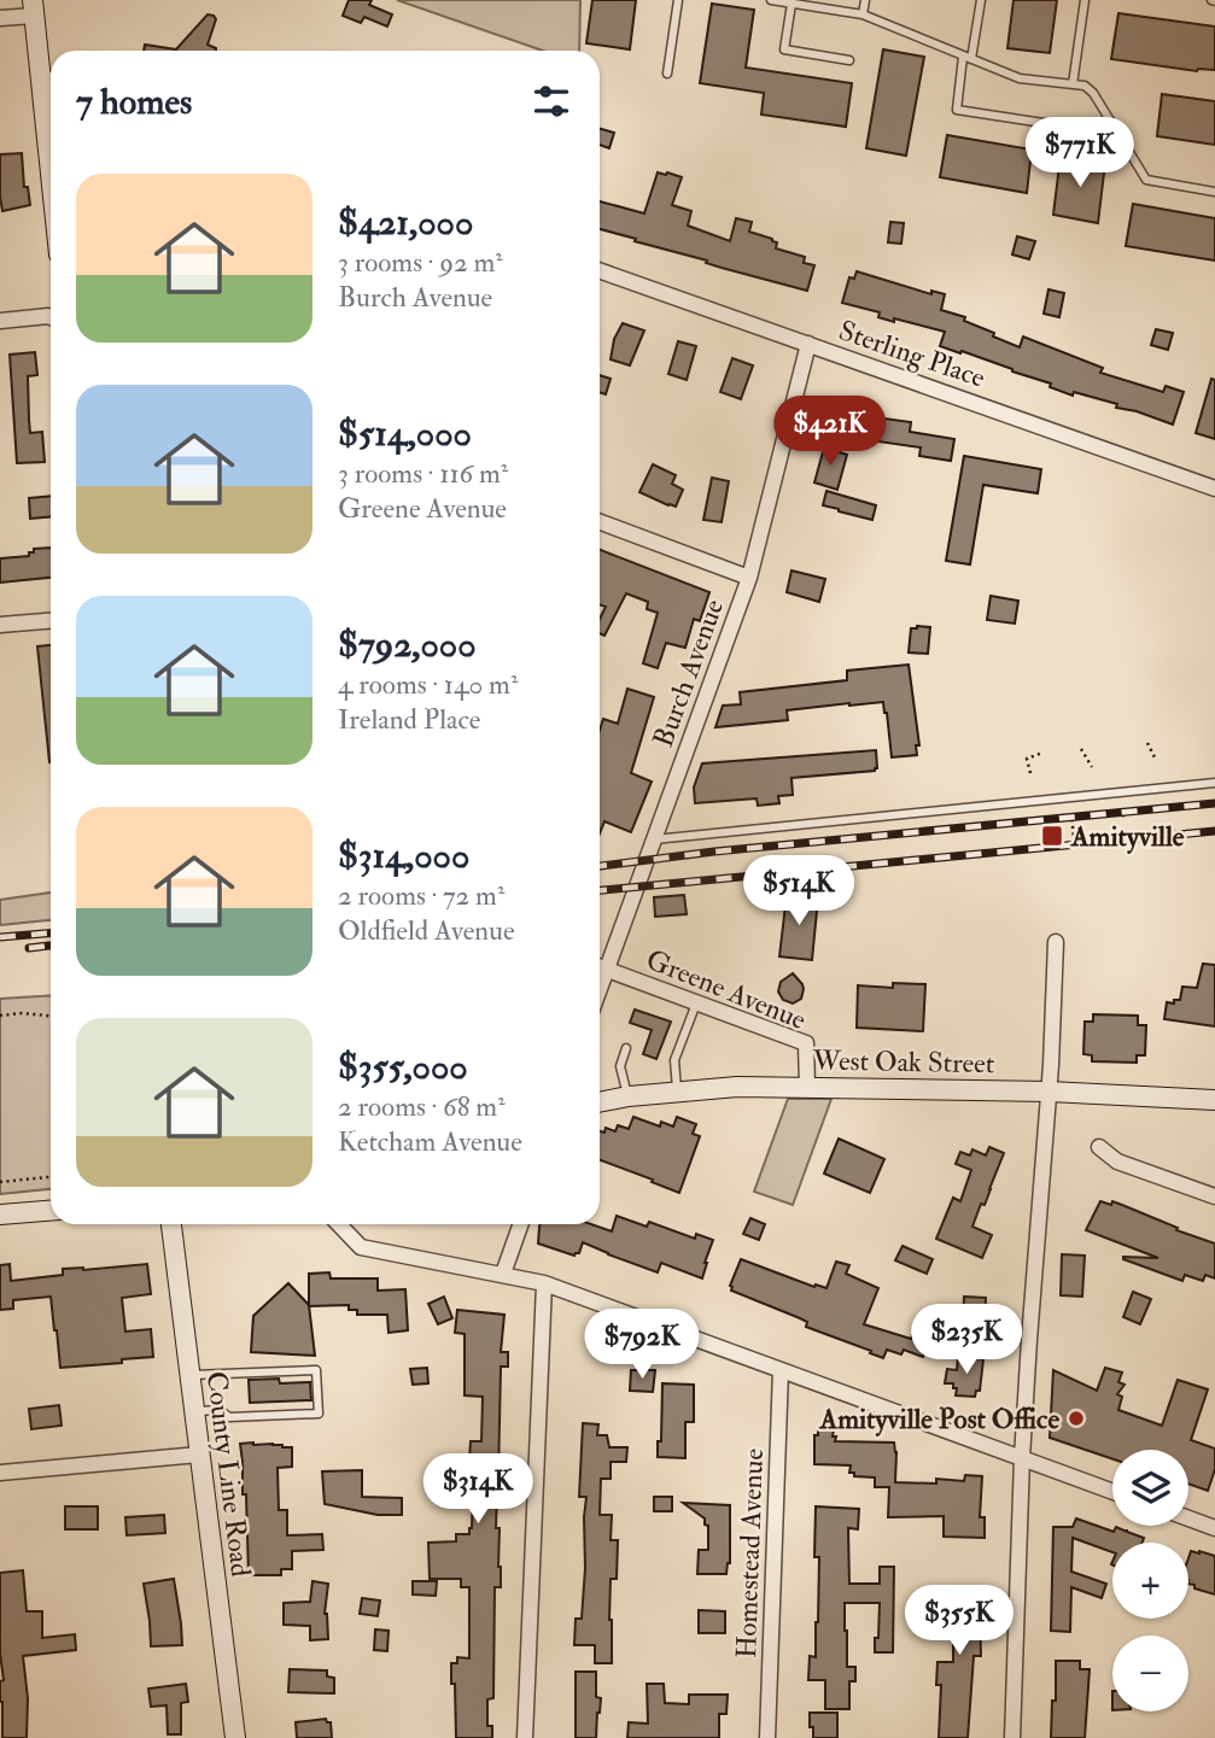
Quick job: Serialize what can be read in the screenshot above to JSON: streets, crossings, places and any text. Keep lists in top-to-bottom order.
{
  "streets": {
    "main road": ["West Oak Street", "County Line Road"],
    "street": [
      "Sterling Place",
      "Burch Avenue",
      "Greene Avenue",
      "Homestead Avenue"
    ]
  },
  "crossings": [
    ["Sterling Place", "Burch Avenue"],
    ["Greene Avenue", "West Oak Street"]
  ],
  "places": {
    "transit": ["Amityville"],
    "other": ["Amityville Post Office"]
  },
  "page": {
    "heading": "7 homes",
    "price": [
      "$771K",
      "$421K",
      "$514K",
      "$235K",
      "$792K",
      "$314K",
      "$355K"
    ],
    "list": [
      {
        "name": "$421,000",
        "note": "3 rooms · 92 m² · Burch Avenue"
      },
      {
        "name": "$514,000",
        "note": "3 rooms · 116 m² · Greene Avenue"
      },
      {
        "name": "$792,000",
        "note": "4 rooms · 140 m² · Ireland Place"
      },
      {
        "name": "$314,000",
        "note": "2 rooms · 72 m² · Oldfield Avenue"
      },
      {
        "name": "$355,000",
        "note": "2 rooms · 68 m² · Ketcham Avenue"
      }
    ],
    "map_buttons": ["+", "−"]
  }
}
